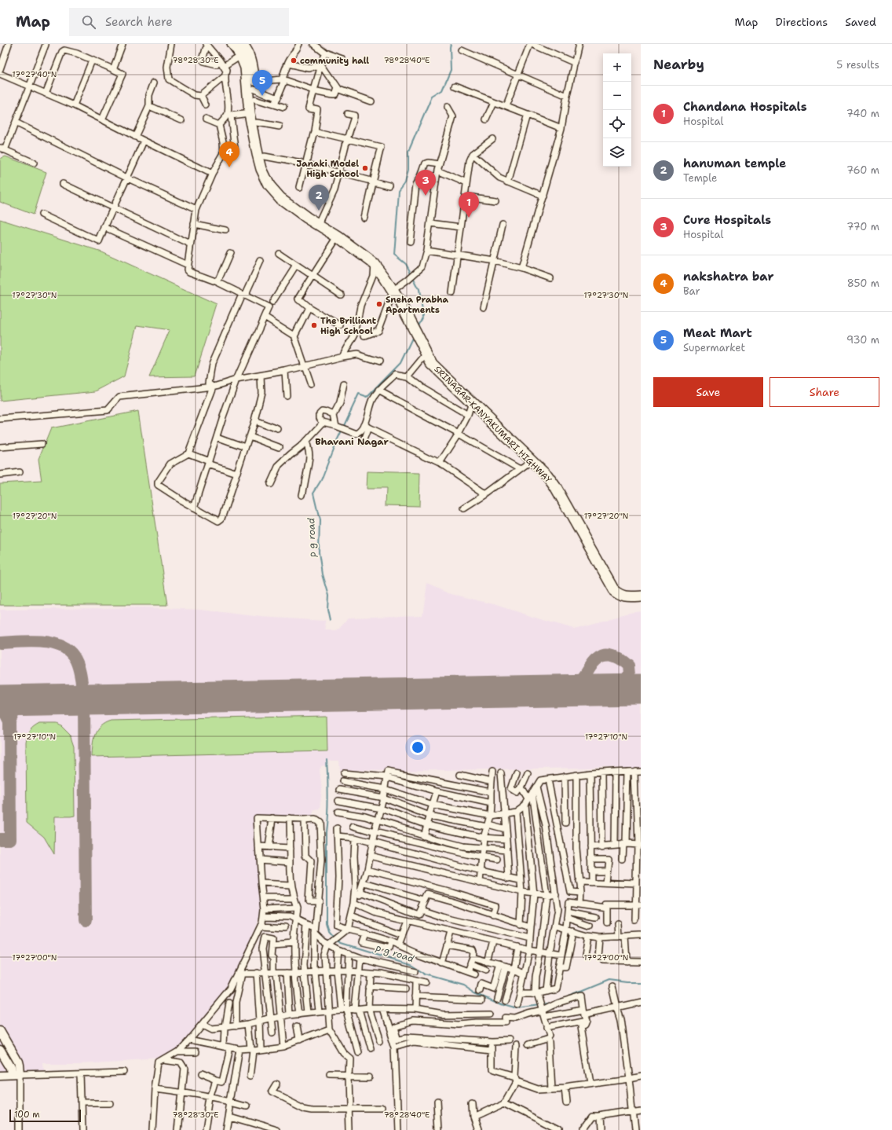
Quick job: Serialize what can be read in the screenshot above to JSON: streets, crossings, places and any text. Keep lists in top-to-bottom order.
{
  "streets": {
    "highway": ["SRINAGAR-KANYAKUMARI HIGHWAY"]
  },
  "districts": ["Bhavani Nagar"],
  "water": ["p g road"],
  "places": [
    "community hall",
    "Janaki Model High School",
    "Sneha Prabha Apartments",
    "The Brilliant High School"
  ],
  "scale_bar": "100 m",
  "page": {
    "header": "Map",
    "search": "Search here",
    "nav": ["Map", "Directions", "Saved"],
    "heading": ["Nearby", "5 results"],
    "map_buttons": ["+", "−"],
    "pins": [
      "5",
      "4",
      "3",
      "2",
      "1"
    ],
    "list": [
      {
        "mark": "1",
        "name": "Chandana Hospitals",
        "note": "Hospital",
        "value": "740 m"
      },
      {
        "mark": "2",
        "name": "hanuman temple",
        "note": "Temple",
        "value": "760 m"
      },
      {
        "mark": "3",
        "name": "Cure Hospitals",
        "note": "Hospital",
        "value": "770 m"
      },
      {
        "mark": "4",
        "name": "nakshatra bar",
        "note": "Bar",
        "value": "850 m"
      },
      {
        "mark": "5",
        "name": "Meat Mart",
        "note": "Supermarket",
        "value": "930 m"
      }
    ],
    "buttons": ["Save", "Share"],
    "scale": "100 m"
  },
  "coordinates": [
    "78°28'30\"E",
    "78°28'40\"E",
    "17°27'40\"N",
    "17°27'30\"N",
    "17°27'20\"N",
    "17°27'10\"N",
    "17°27'00\"N"
  ]
}
